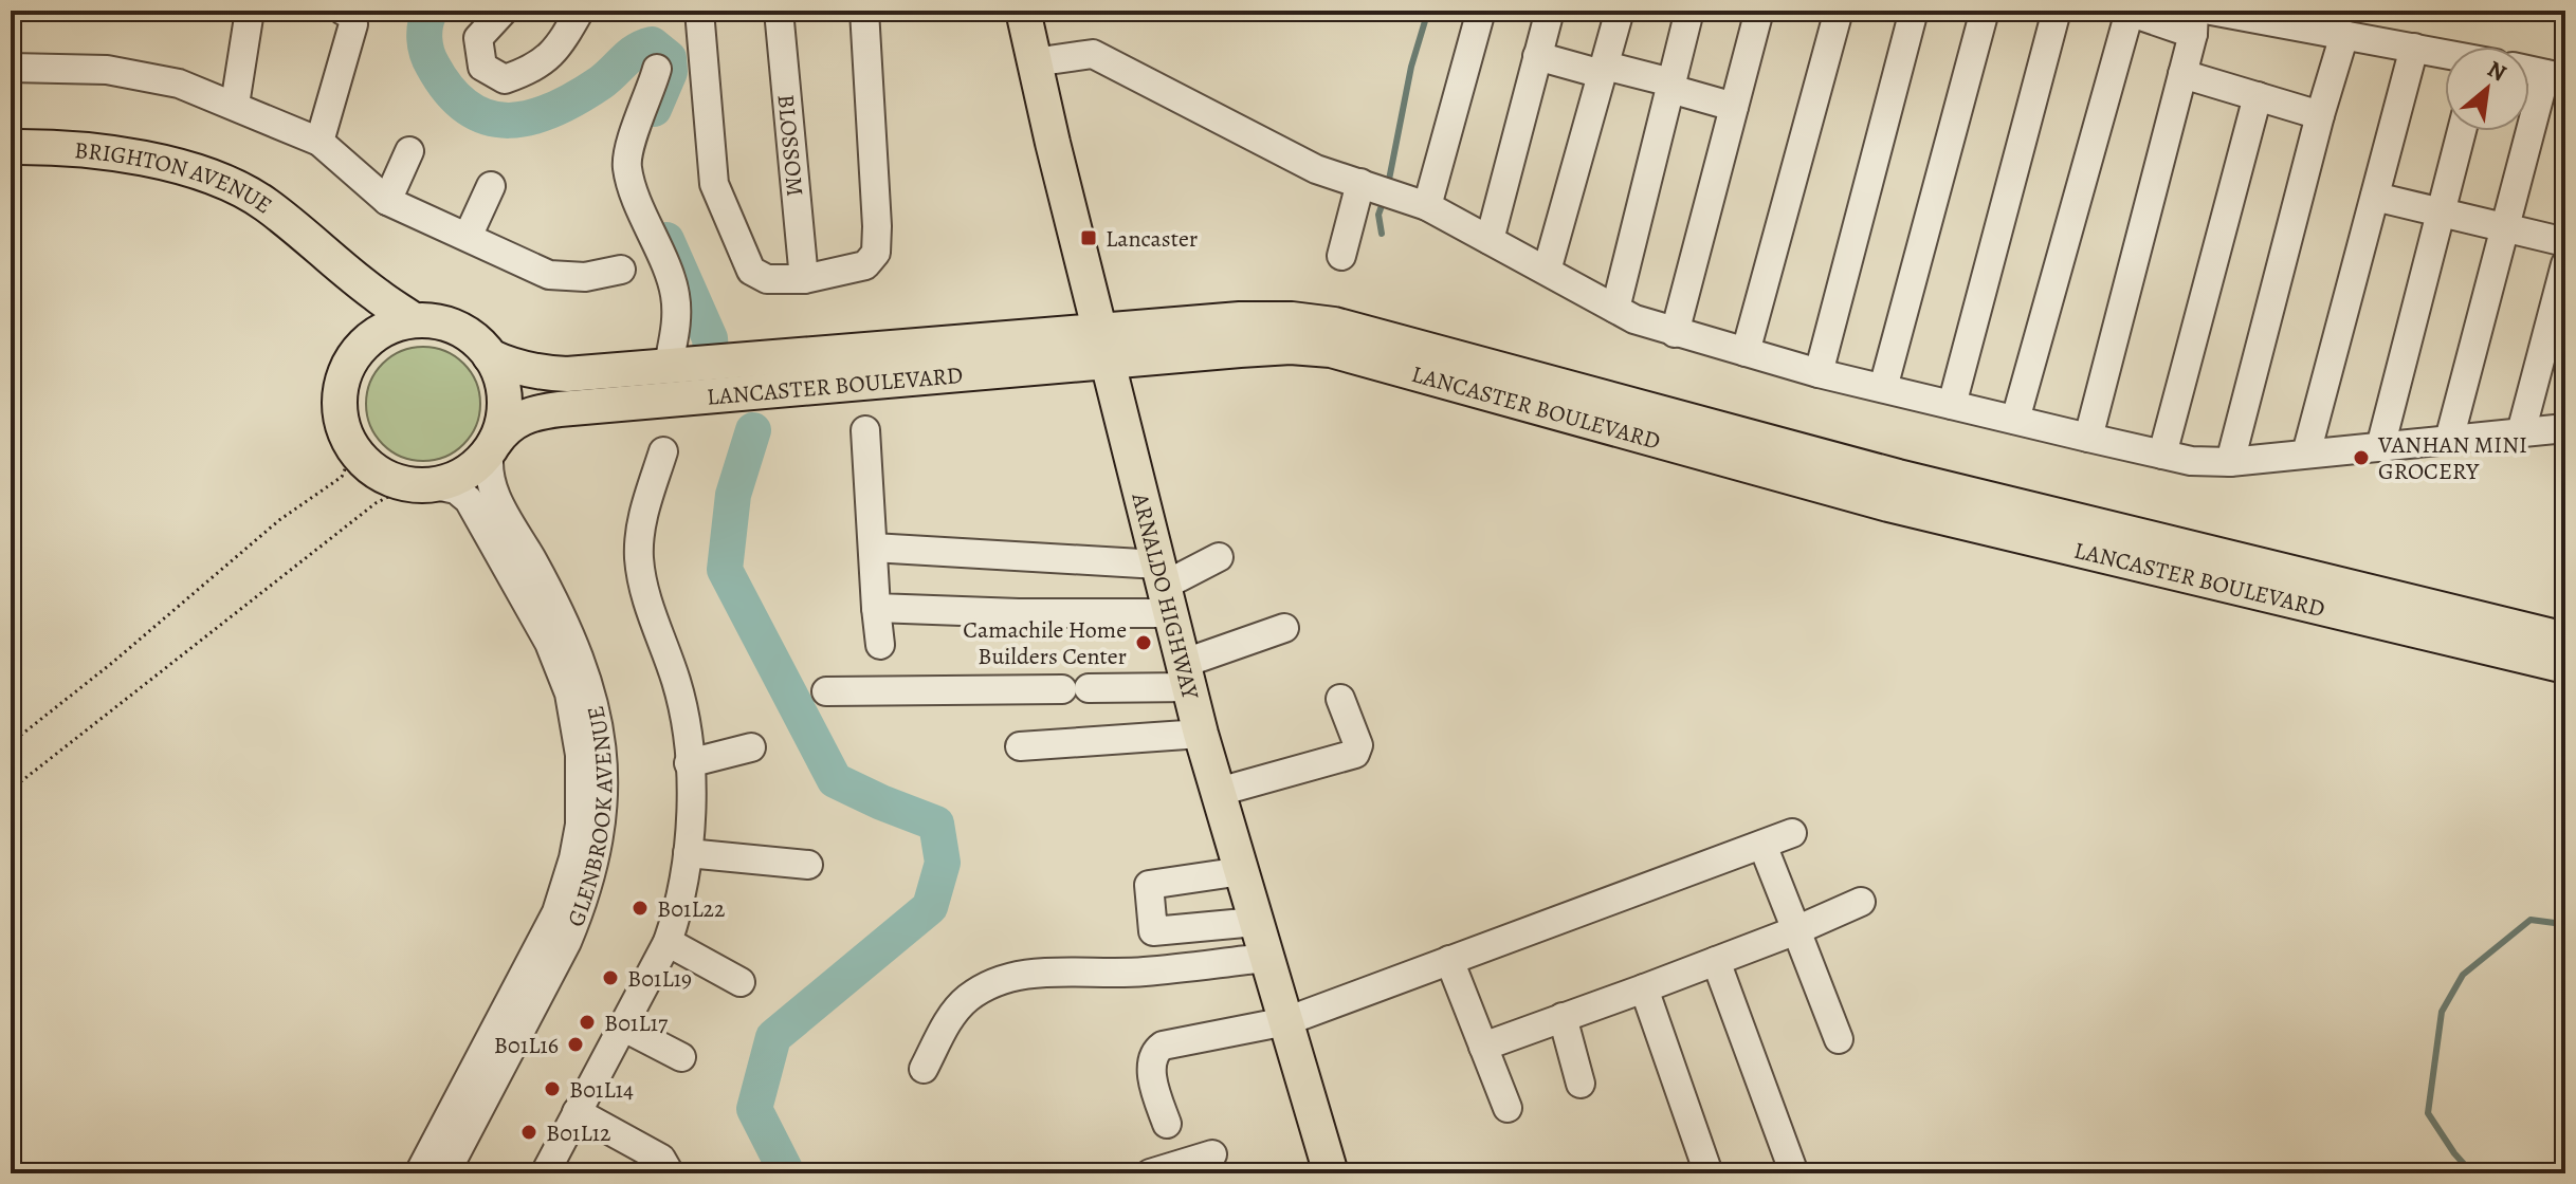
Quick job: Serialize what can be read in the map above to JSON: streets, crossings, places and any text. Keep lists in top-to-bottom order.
{
  "streets": {
    "main road": ["BRIGHTON AVENUE", "LANCASTER BOULEVARD", "ARNALDO HIGHWAY"],
    "street": ["BLOSSOM", "GLENBROOK AVENUE"]
  },
  "crossings": [
    ["BRIGHTON AVENUE", "LANCASTER BOULEVARD"],
    ["BRIGHTON AVENUE", "GLENBROOK AVENUE"],
    ["LANCASTER BOULEVARD", "ARNALDO HIGHWAY"],
    ["LANCASTER BOULEVARD", "GLENBROOK AVENUE"]
  ],
  "places": {
    "transit": ["Lancaster"],
    "other": [
      "VANHAN MINI GROCERY",
      "Camachile Home Builders Center",
      "B01L22",
      "B01L19",
      "B01L17",
      "B01L16",
      "B01L14",
      "B01L12"
    ]
  },
  "north": "top right"
}
